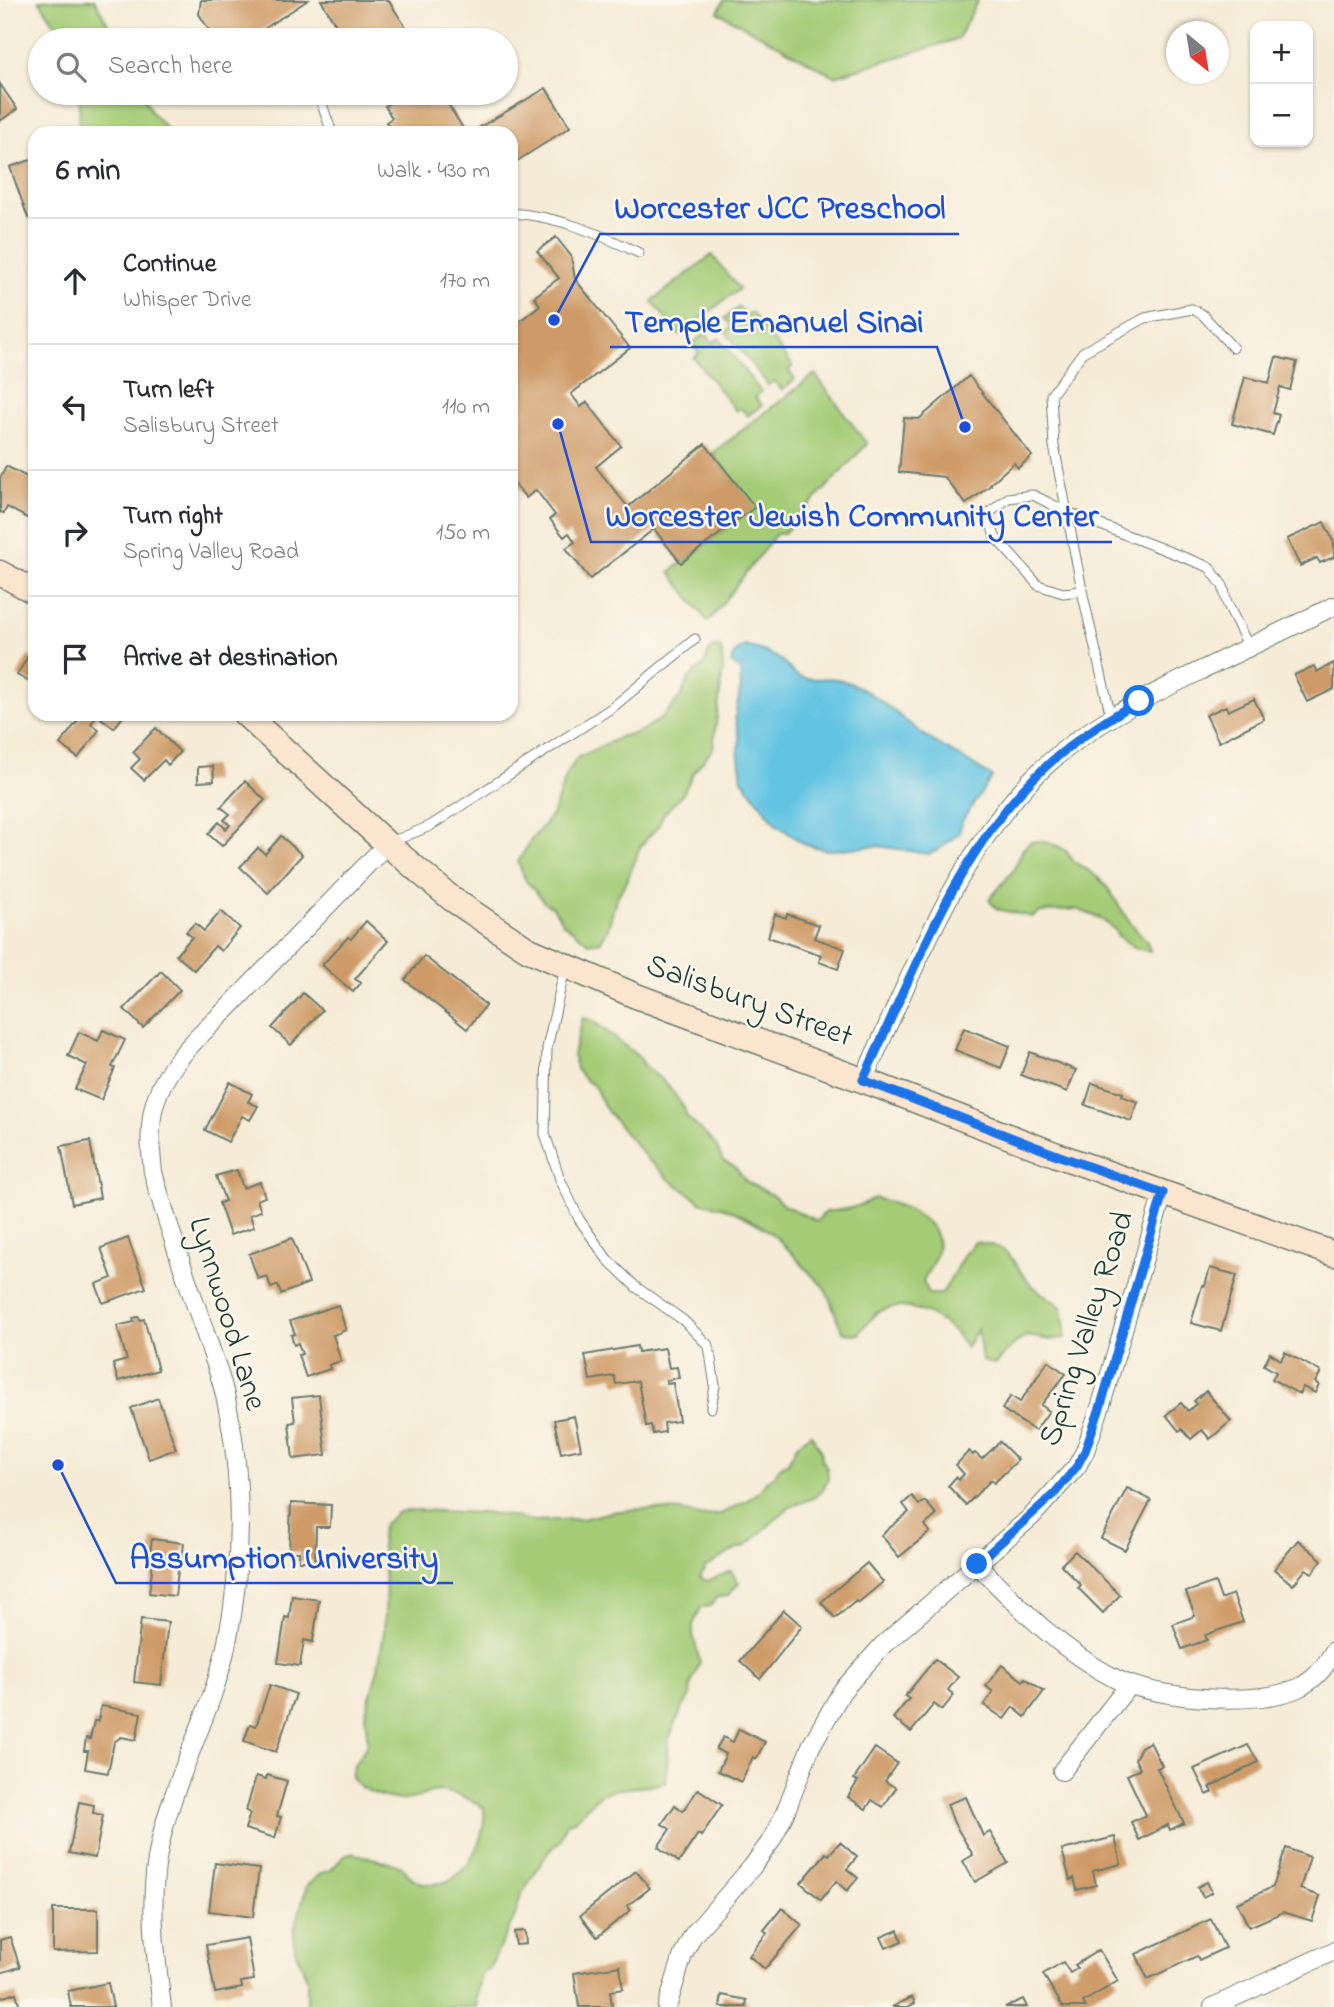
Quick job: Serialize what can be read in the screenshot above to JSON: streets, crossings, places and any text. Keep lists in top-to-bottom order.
{
  "streets": {
    "main road": ["Salisbury Street"],
    "street": ["Lynnwood Lane", "Spring Valley Road"]
  },
  "crossings": [
    ["Salisbury Street", "Lynnwood Lane"],
    ["Salisbury Street", "Spring Valley Road"]
  ],
  "places": [
    "Worcester JCC Preschool",
    "Worcester Jewish Community Center",
    "Temple Emanuel Sinai",
    "Assumption University"
  ],
  "north": "bottom right",
  "page": {
    "map_buttons": ["+", "−"],
    "search": "Search here",
    "heading": ["6 min", "Walk · 430 m"],
    "list": [
      ["Continue", "Whisper Drive", "170 m"],
      ["Turn left", "Salisbury Street", "110 m"],
      ["Turn right", "Spring Valley Road", "150 m"],
      "Arrive at destination"
    ]
  }
}
